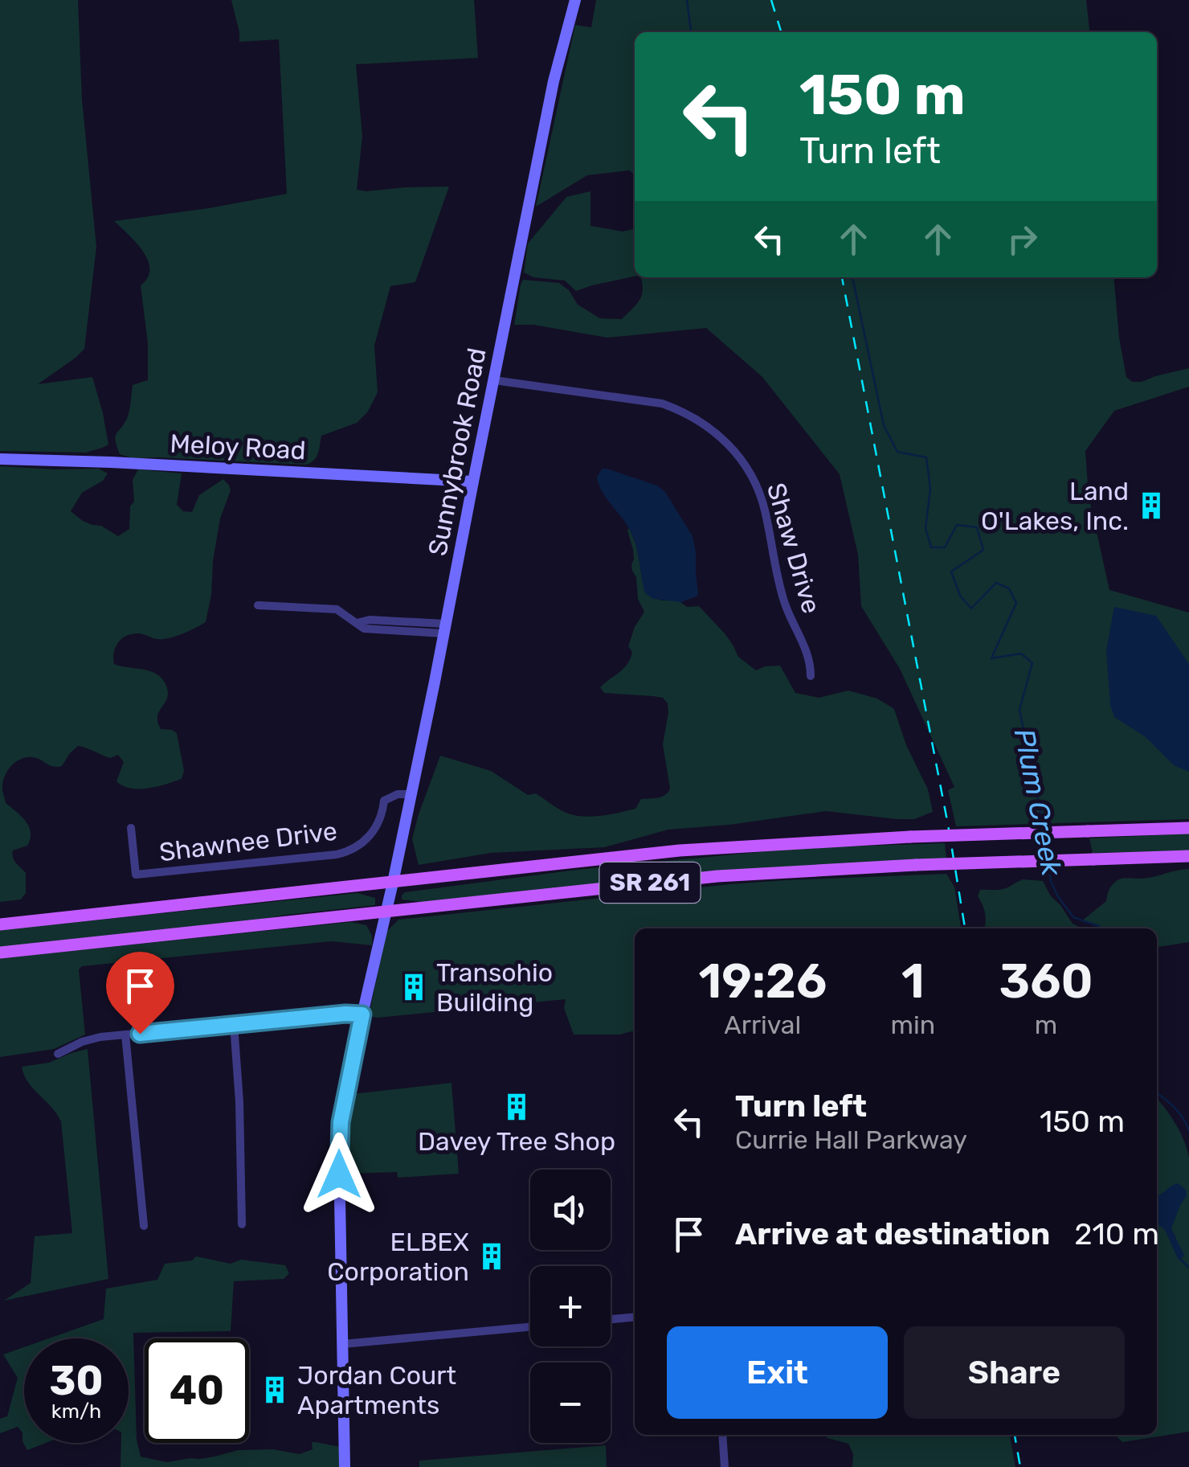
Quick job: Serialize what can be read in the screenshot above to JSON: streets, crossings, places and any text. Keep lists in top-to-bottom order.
{
  "streets": {
    "main road": ["SR 261"],
    "street": [
      "Meloy Road",
      "Sunnybrook Road",
      "Shaw Drive",
      "Shawnee Drive"
    ]
  },
  "crossings": [
    ["Meloy Road", "Sunnybrook Road"],
    ["Sunnybrook Road", "Shaw Drive"],
    ["Sunnybrook Road", "Shawnee Drive"],
    ["Sunnybrook Road", "SR 261"]
  ],
  "water": ["Plum Creek"],
  "places": {
    "building": [
      "Land O'Lakes, Inc.",
      "Transohio Building",
      "Davey Tree Shop",
      "ELBEX Corporation",
      "Jordan Court Apartments"
    ]
  },
  "page": {
    "turn": ["150 m", "Turn left"],
    "eta": [
      "19:26",
      "Arrival",
      "1",
      "min",
      "360",
      "m"
    ],
    "list": [
      {
        "name": "Turn left",
        "note": "Currie Hall Parkway",
        "value": "150 m"
      },
      {
        "name": "Arrive at destination",
        "value": "210 m"
      }
    ],
    "map_buttons": ["+", "−"],
    "buttons": ["Exit", "Share"],
    "speed": "30 km/h",
    "limit": "40"
  }
}
